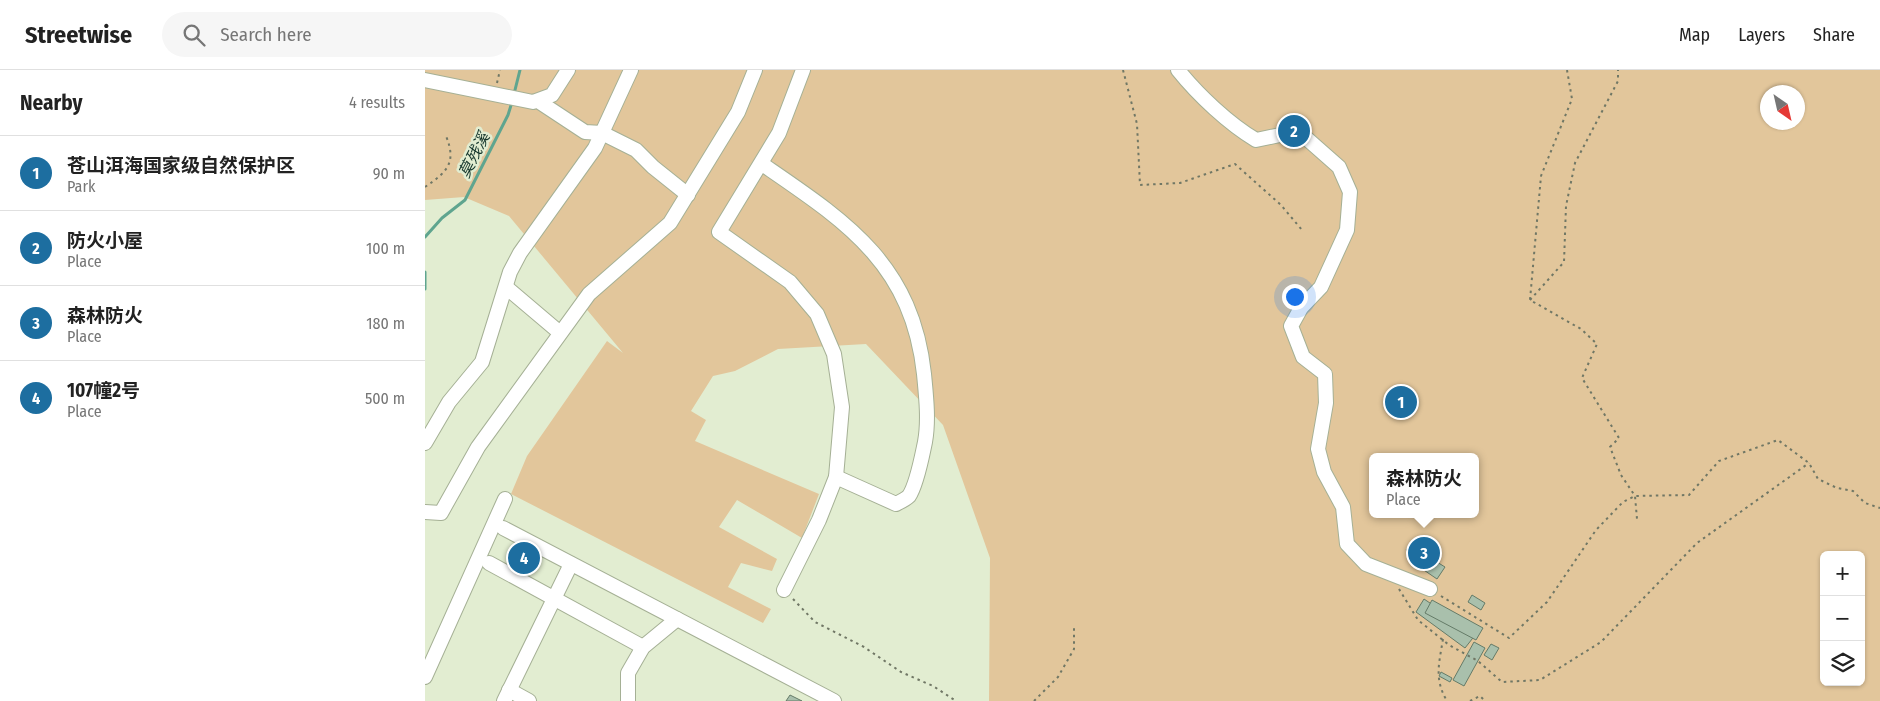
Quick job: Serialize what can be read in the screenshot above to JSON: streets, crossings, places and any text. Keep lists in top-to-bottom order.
{
  "water": ["莫残溪"],
  "north": "bottom right",
  "page": {
    "header": "Streetwise",
    "search": "Search here",
    "nav": ["Map", "Layers", "Share"],
    "heading": ["Nearby", "4 results"],
    "pins": [
      "2",
      "1",
      "3",
      "4"
    ],
    "list": [
      {
        "mark": "1",
        "name": "苍山洱海国家级自然保护区",
        "note": "Park",
        "value": "90 m"
      },
      {
        "mark": "2",
        "name": "防火小屋",
        "note": "Place",
        "value": "100 m"
      },
      {
        "mark": "3",
        "name": "森林防火",
        "note": "Place",
        "value": "180 m"
      },
      {
        "mark": "4",
        "name": "107幢2号",
        "note": "Place",
        "value": "500 m"
      }
    ],
    "popup": ["森林防火", "Place"],
    "map_buttons": ["+", "−"]
  }
}
